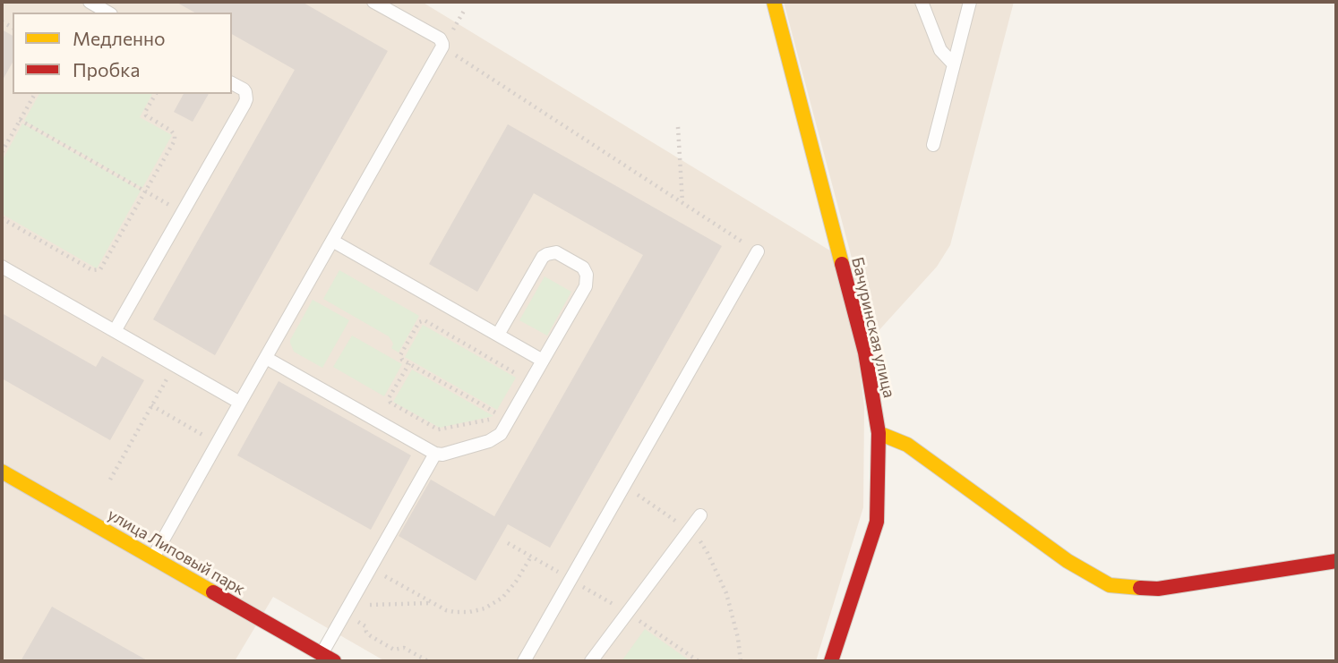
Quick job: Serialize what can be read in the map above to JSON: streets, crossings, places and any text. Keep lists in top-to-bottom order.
{
  "streets": {
    "street": ["Бачуринская улица", "улица Липовый парк"]
  },
  "legend": ["Медленно", "Пробка"]
}
